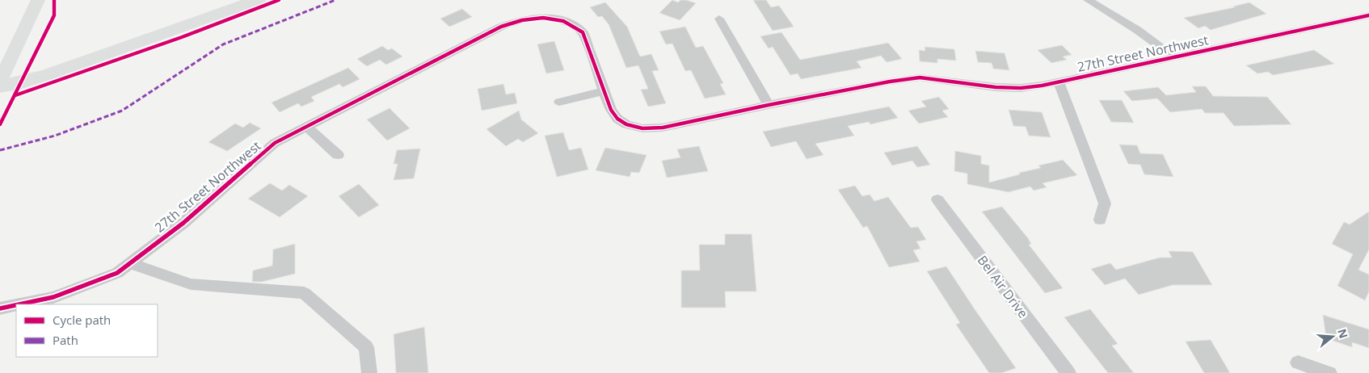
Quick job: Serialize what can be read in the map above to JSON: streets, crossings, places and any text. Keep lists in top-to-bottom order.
{
  "streets": {
    "street": ["27th Street Northwest", "Bel Air Drive"]
  },
  "legend": ["Cycle path", "Path"],
  "north": "right"
}
